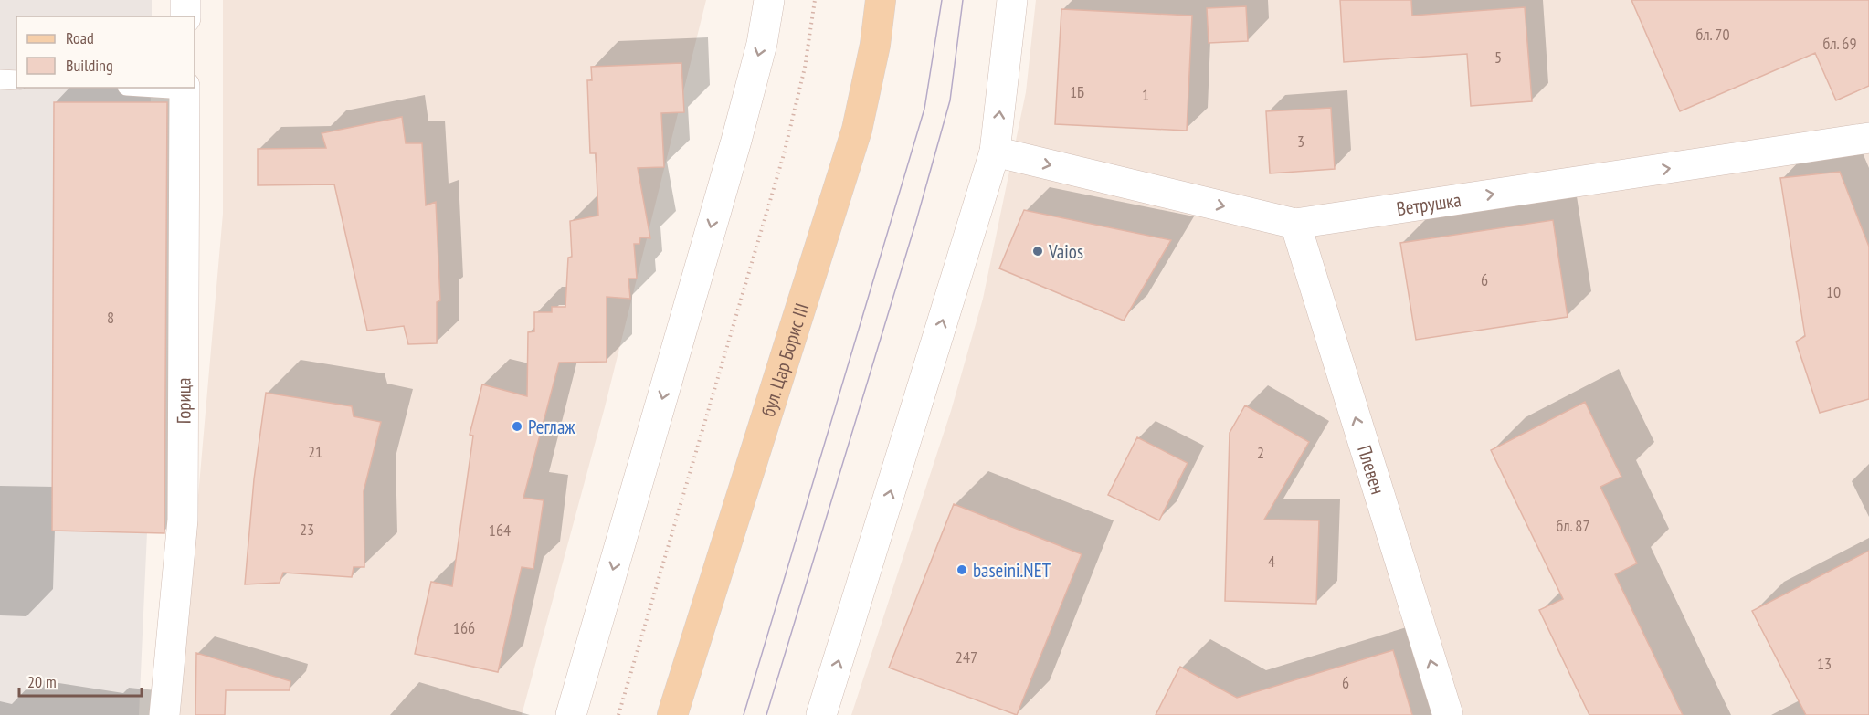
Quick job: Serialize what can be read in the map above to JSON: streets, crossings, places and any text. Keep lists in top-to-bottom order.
{
  "streets": {
    "main road": ["бул. Цар Борис III"],
    "street": ["Ветрушка", "Горица", "Плевен"]
  },
  "crossings": [
    ["Ветрушка", "Плевен"]
  ],
  "one_way": ["Ветрушка", "Плевен"],
  "places": ["Vaios", "Реглаж", "baseini.NET"],
  "house_numbers": [
    "бл. 70",
    "бл. 69",
    "5",
    "1Б",
    "1",
    "3",
    "6",
    "10",
    "8",
    "21",
    "2",
    "бл. 87",
    "23",
    "164",
    "4",
    "166",
    "247",
    "13",
    "6"
  ],
  "legend": ["Road", "Building"],
  "scale_bar": "20 m"
}
